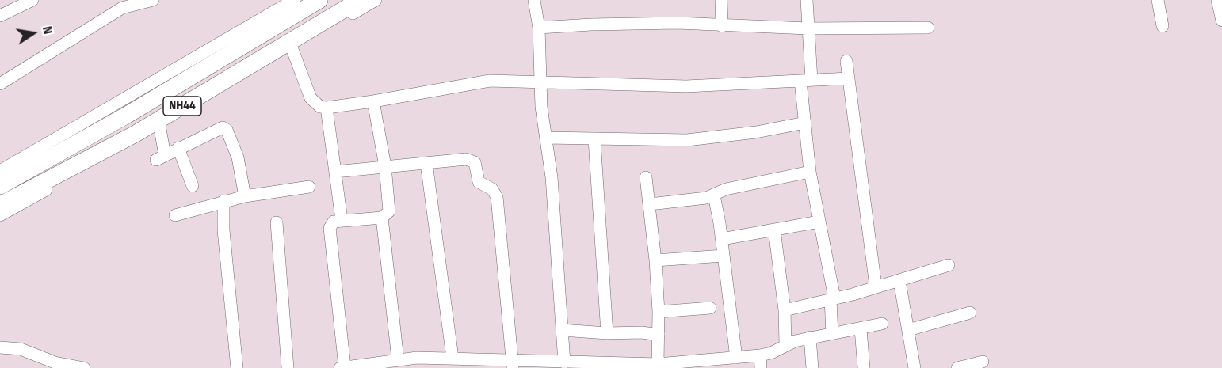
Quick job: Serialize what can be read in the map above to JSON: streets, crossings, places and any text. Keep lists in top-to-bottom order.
{
  "streets": {
    "highway": ["NH44"]
  },
  "north": "right"
}
